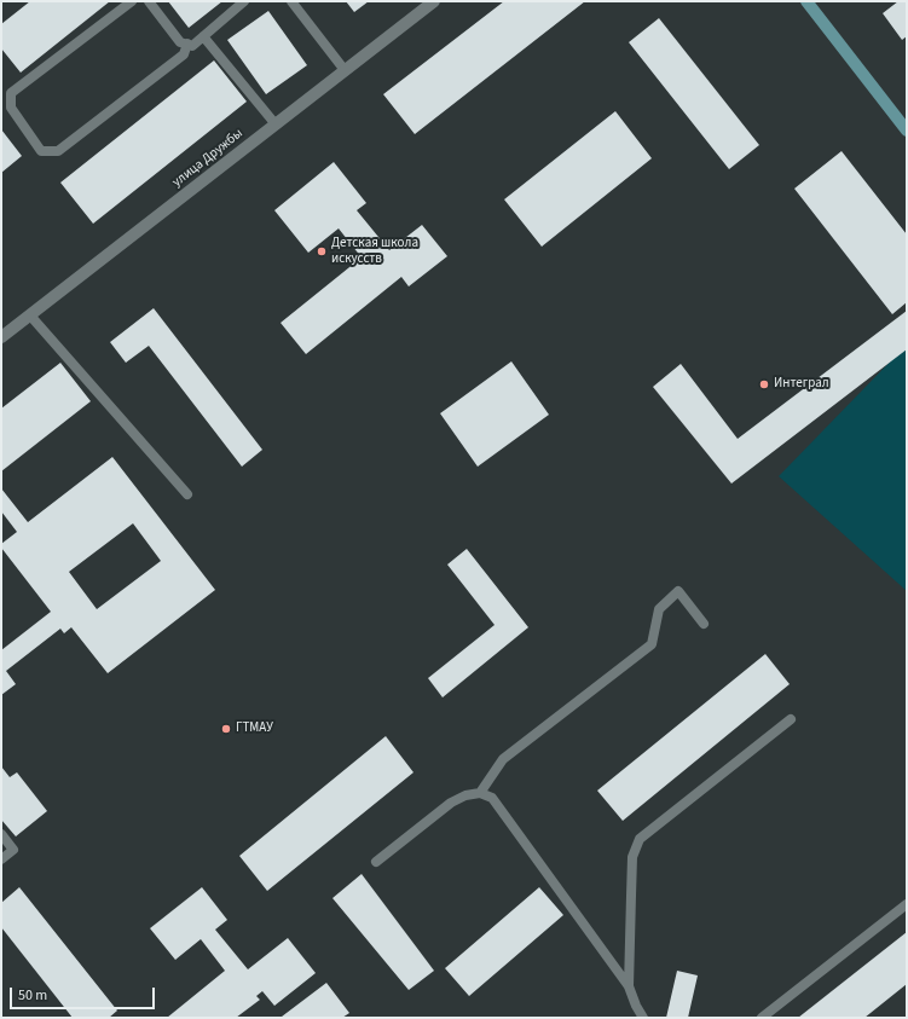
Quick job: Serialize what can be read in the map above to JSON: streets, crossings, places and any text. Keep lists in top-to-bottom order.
{
  "streets": {
    "street": ["улица Дружбы"]
  },
  "places": ["Детская школа искусств", "Интеграл", "ГТМАУ"],
  "scale_bar": "50 m"
}
